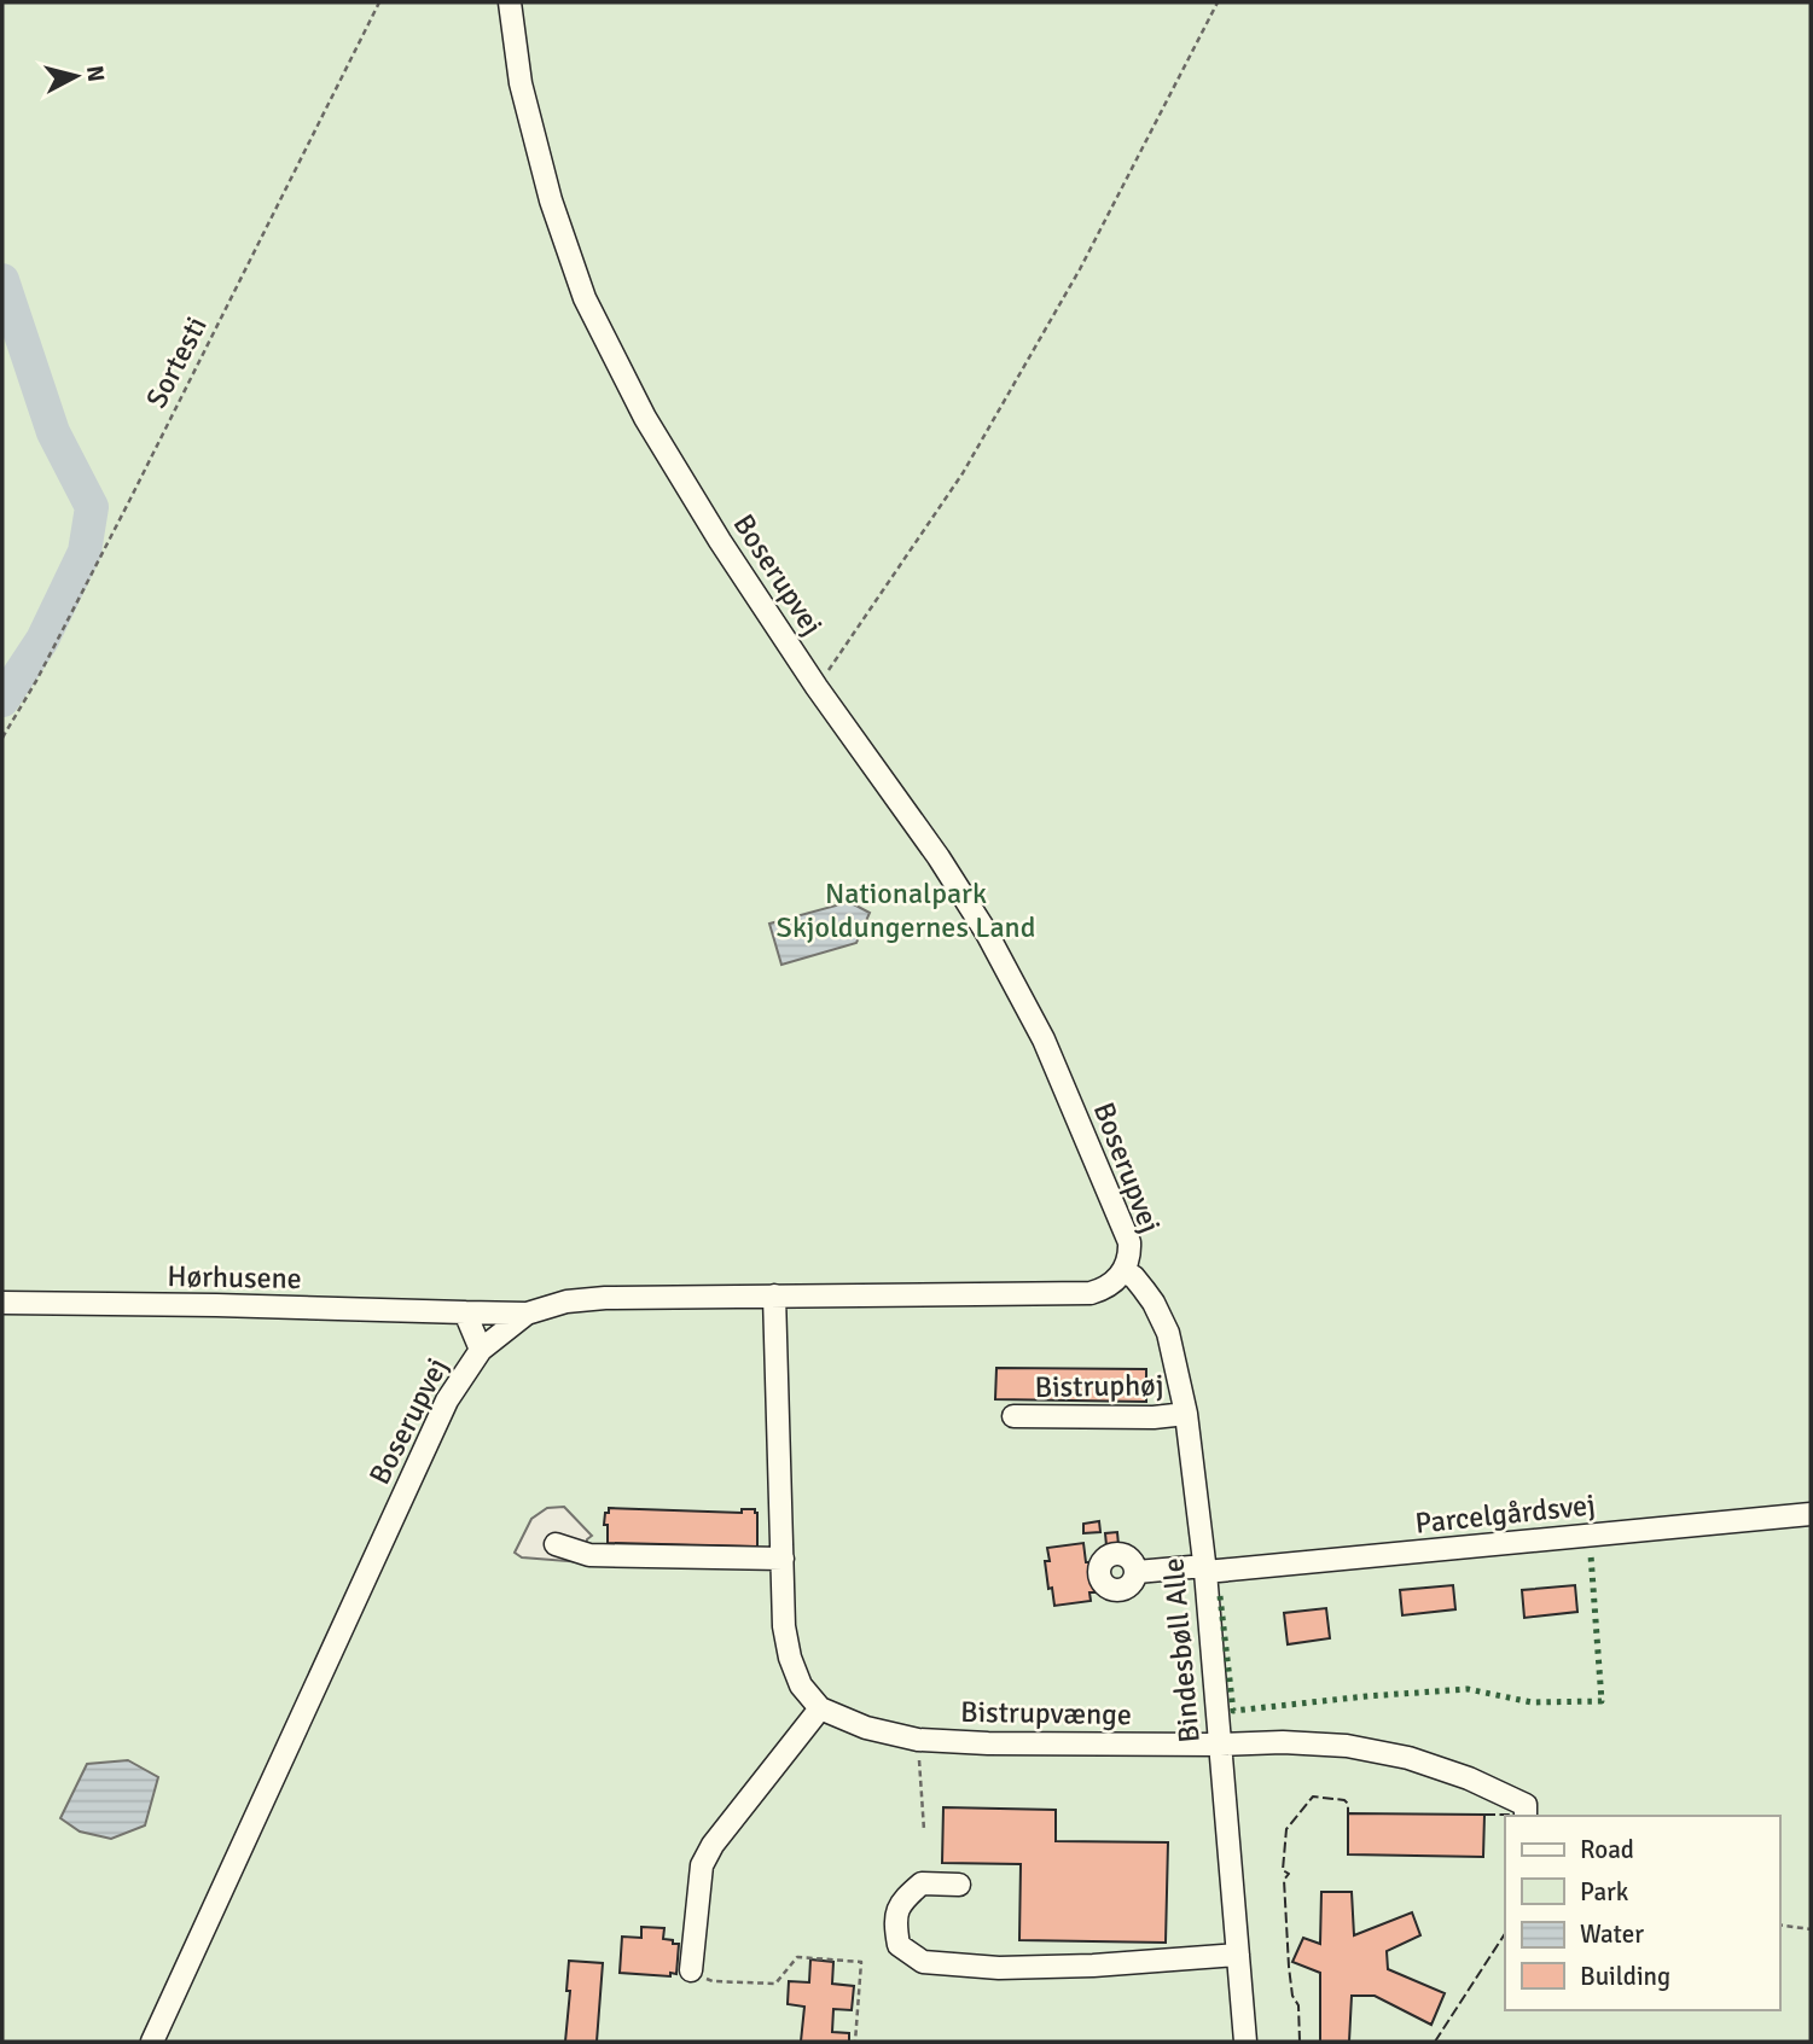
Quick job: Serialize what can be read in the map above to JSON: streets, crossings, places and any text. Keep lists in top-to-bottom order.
{
  "streets": {
    "street": [
      "Boserupvej",
      "Hørhusene",
      "Bistruphøj",
      "Parcelgårdsvej",
      "Bindesbøll Alle",
      "Bistrupvænge"
    ],
    "path": ["Sortesti"]
  },
  "crossings": [
    ["Boserupvej", "Hørhusene"],
    ["Boserupvej", "Bindesbøll Alle"],
    ["Bistruphøj", "Bindesbøll Alle"],
    ["Parcelgårdsvej", "Bindesbøll Alle"],
    ["Bindesbøll Alle", "Bistrupvænge"]
  ],
  "parks": ["Nationalpark Skjoldungernes Land"],
  "legend": [
    "Road",
    "Park",
    "Water",
    "Building"
  ],
  "north": "right"
}
